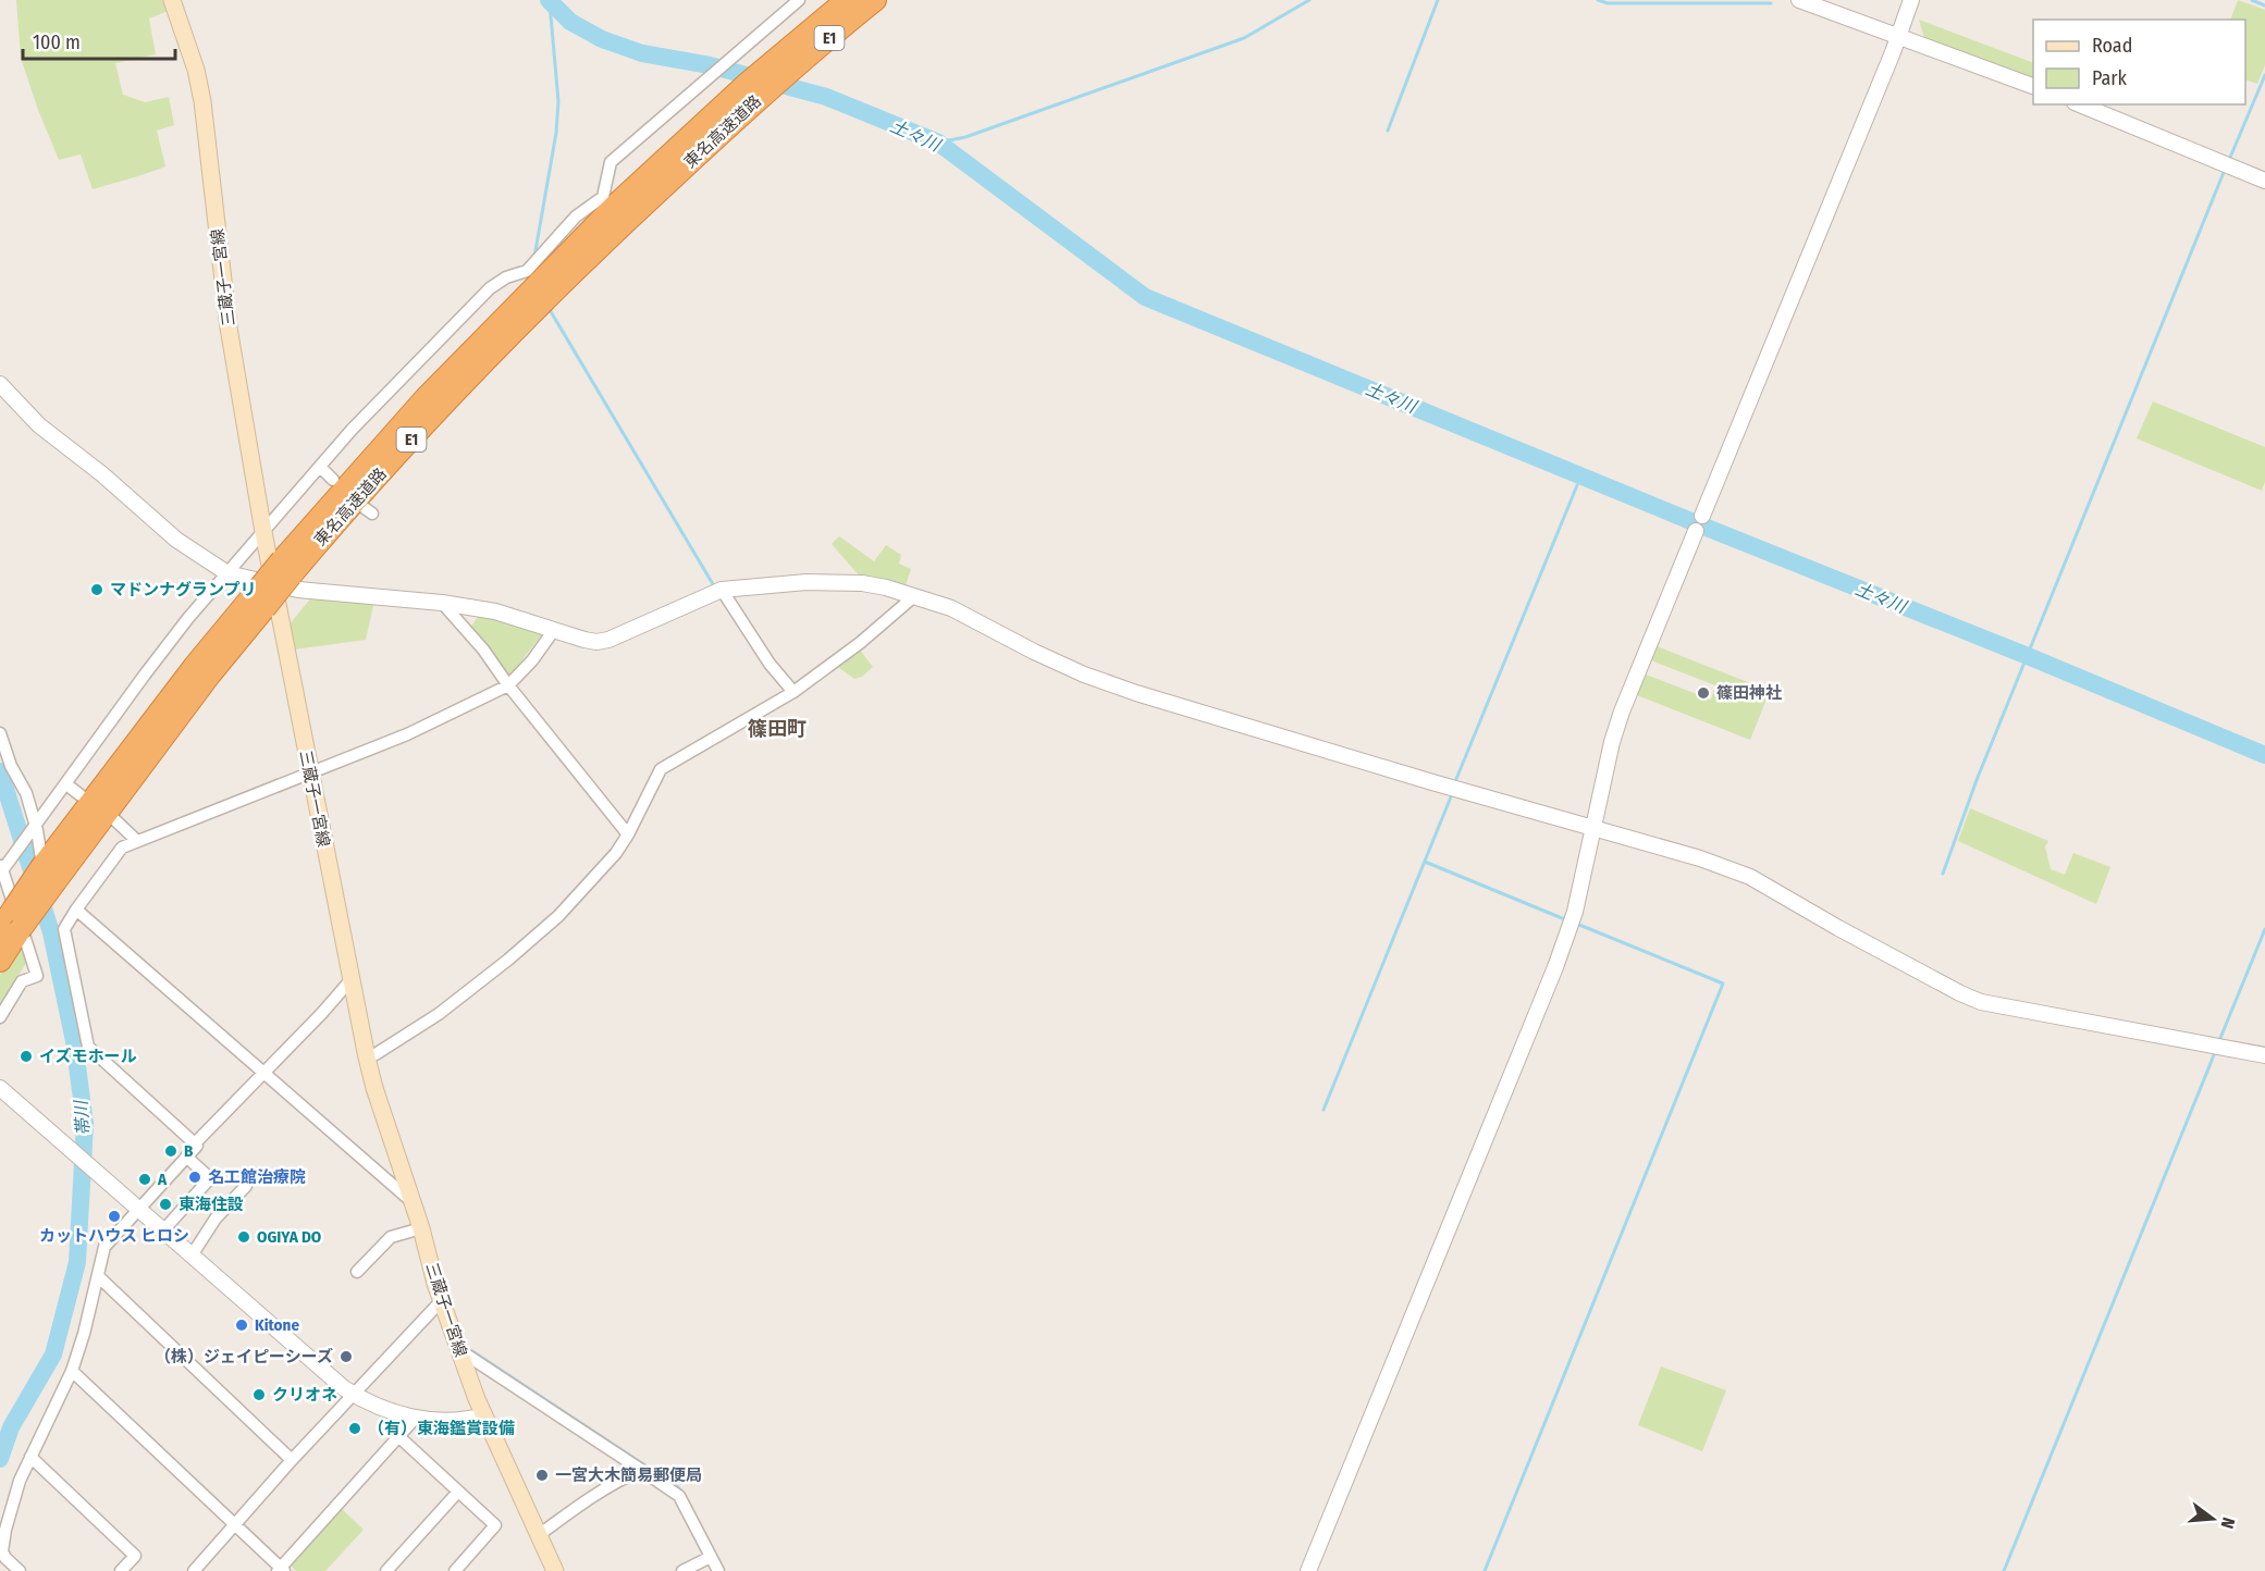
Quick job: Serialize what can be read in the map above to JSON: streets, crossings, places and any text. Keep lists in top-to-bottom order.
{
  "streets": {
    "highway": ["E1", "東名高速道路"],
    "main road": ["三蔵子一宮線"]
  },
  "crossings": [
    ["東名高速道路", "三蔵子一宮線"]
  ],
  "districts": ["篠田町"],
  "water": ["土々川", "帯川"],
  "places": [
    "マドンナグランプリ",
    "篠田神社",
    "イズモホール",
    "B",
    "名工館治療院",
    "A",
    "東海住設",
    "カットハウス ヒロシ",
    "OGIYA DO",
    "Kitone",
    "（株）ジェイピーシーズ",
    "クリオネ",
    "（有）東海鑑賞設備",
    "一宮大木簡易郵便局"
  ],
  "legend": ["Road", "Park"],
  "scale_bar": "100 m",
  "north": "right"
}
